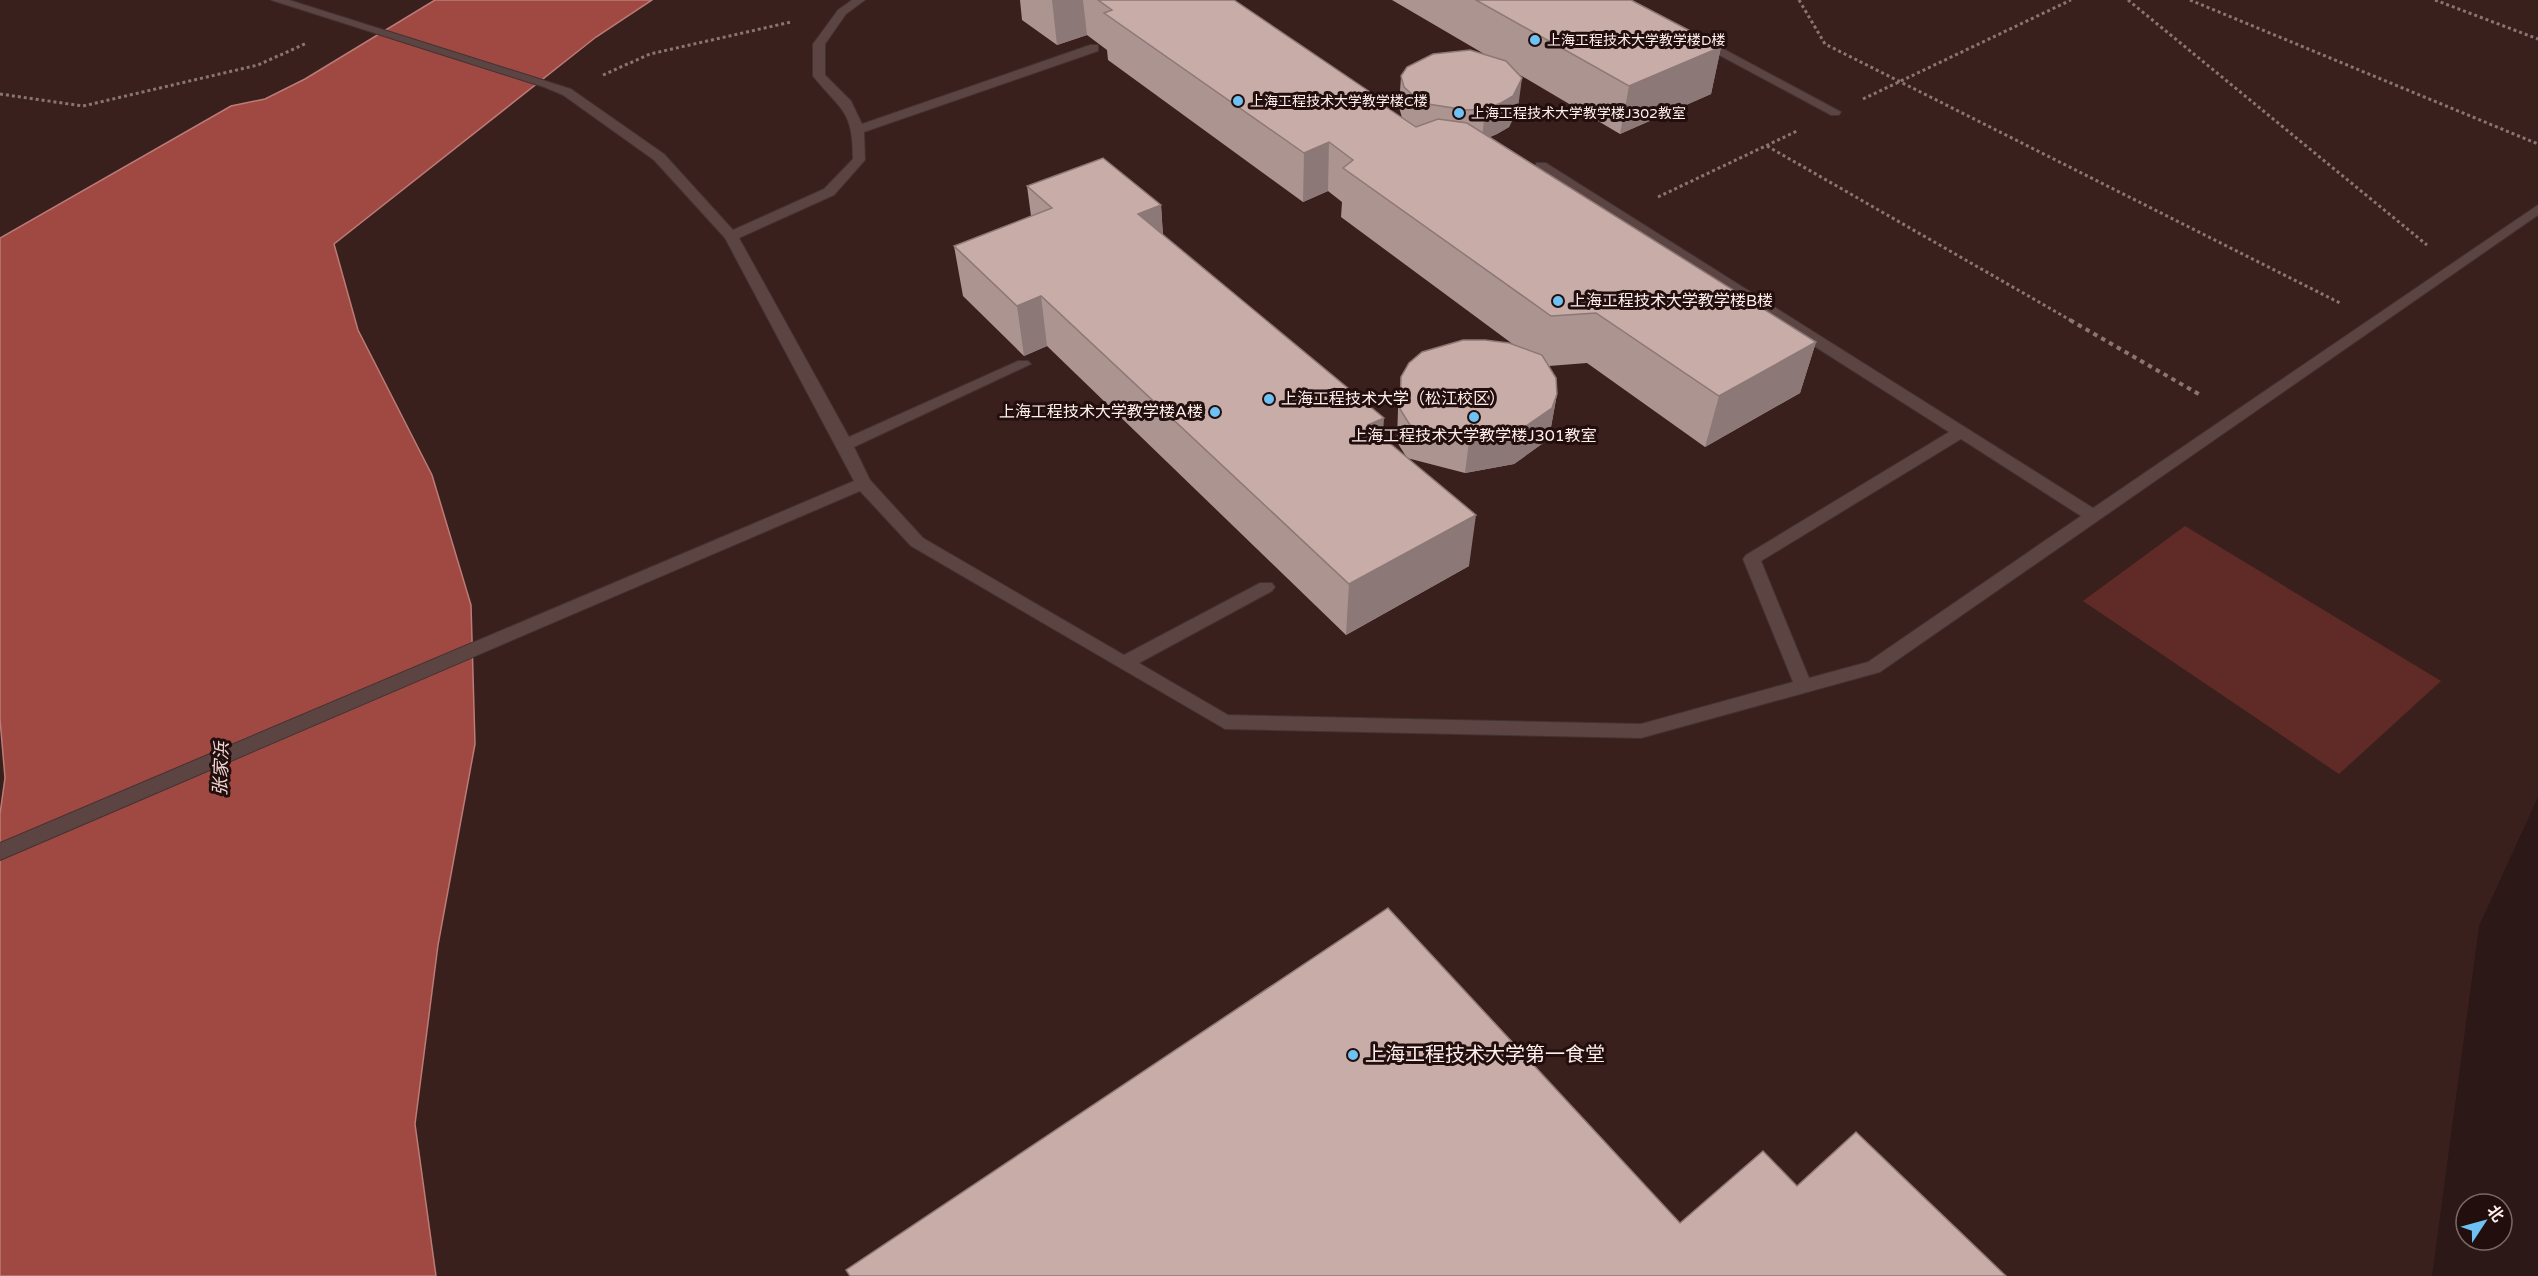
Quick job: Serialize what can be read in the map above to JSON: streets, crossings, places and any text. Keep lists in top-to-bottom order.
{
  "water": ["张家浜"],
  "places": [
    "上海工程技术大学教学楼D楼",
    "上海工程技术大学教学楼C楼",
    "上海工程技术大学教学楼J302教室",
    "上海工程技术大学教学楼B楼",
    "上海工程技术大学（松江校区）",
    "上海工程技术大学教学楼A楼",
    "上海工程技术大学教学楼J301教室",
    "上海工程技术大学第一食堂"
  ],
  "north": "top right"
}
